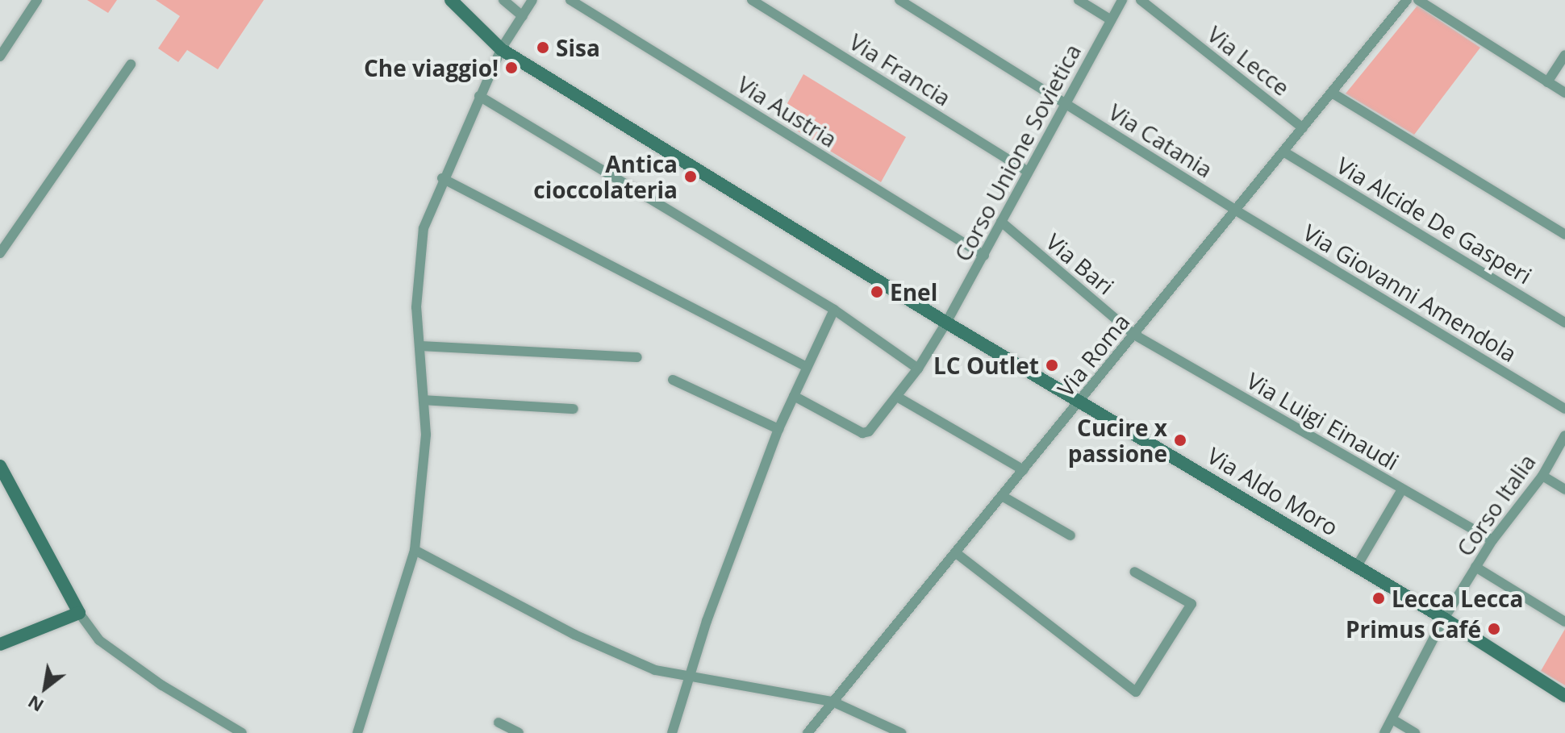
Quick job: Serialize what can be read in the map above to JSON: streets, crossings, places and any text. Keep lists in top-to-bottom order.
{
  "streets": {
    "street": [
      "Via Lecce",
      "Via Francia",
      "Via Austria",
      "Via Catania",
      "Corso Unione Sovietica",
      "Via Alcide De Gasperi",
      "Via Bari",
      "Via Giovanni Amendola",
      "Via Roma",
      "Via Luigi Einaudi",
      "Via Aldo Moro",
      "Corso Italia"
    ]
  },
  "crossings": [
    ["Via Lecce", "Via Roma"],
    ["Via Francia", "Corso Unione Sovietica"],
    ["Via Austria", "Corso Unione Sovietica"],
    ["Via Catania", "Corso Unione Sovietica"],
    ["Via Catania", "Via Giovanni Amendola"],
    ["Via Catania", "Via Roma"],
    ["Corso Unione Sovietica", "Via Bari"],
    ["Corso Unione Sovietica", "Via Aldo Moro"],
    ["Via Alcide De Gasperi", "Via Roma"],
    ["Via Bari", "Via Roma"],
    ["Via Bari", "Via Luigi Einaudi"],
    ["Via Giovanni Amendola", "Via Roma"],
    ["Via Roma", "Via Luigi Einaudi"],
    ["Via Roma", "Via Aldo Moro"],
    ["Via Luigi Einaudi", "Corso Italia"],
    ["Via Aldo Moro", "Corso Italia"]
  ],
  "places": [
    "Sisa",
    "Che viaggio!",
    "Antica cioccolateria",
    "Enel",
    "LC Outlet",
    "Cucire x passione",
    "Lecca Lecca",
    "Primus Café"
  ],
  "north": "bottom left"
}
